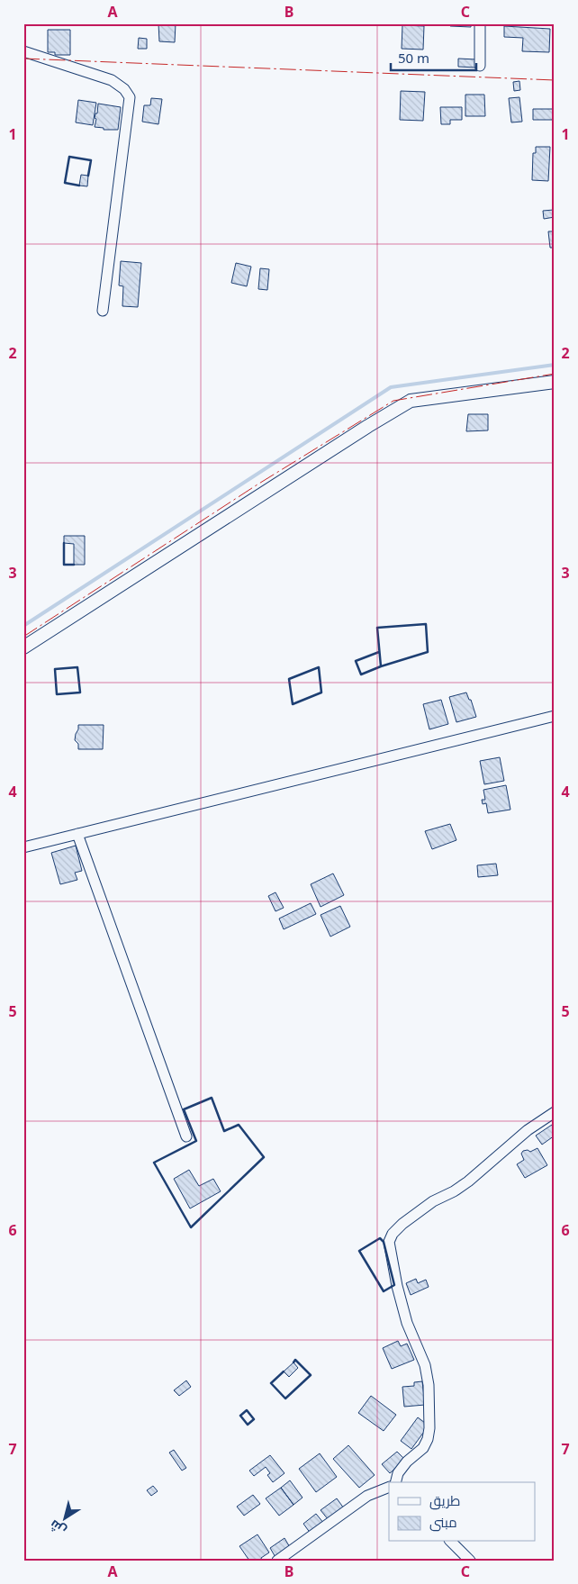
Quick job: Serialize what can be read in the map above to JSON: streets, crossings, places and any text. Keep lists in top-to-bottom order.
{
  "legend": ["طريق", "مبنى"],
  "scale_bar": "50 m",
  "north": "bottom left",
  "grid": {
    "columns": ["A", "B", "C"],
    "rows": [
      "1",
      "2",
      "3",
      "4",
      "5",
      "6",
      "7"
    ]
  }
}
